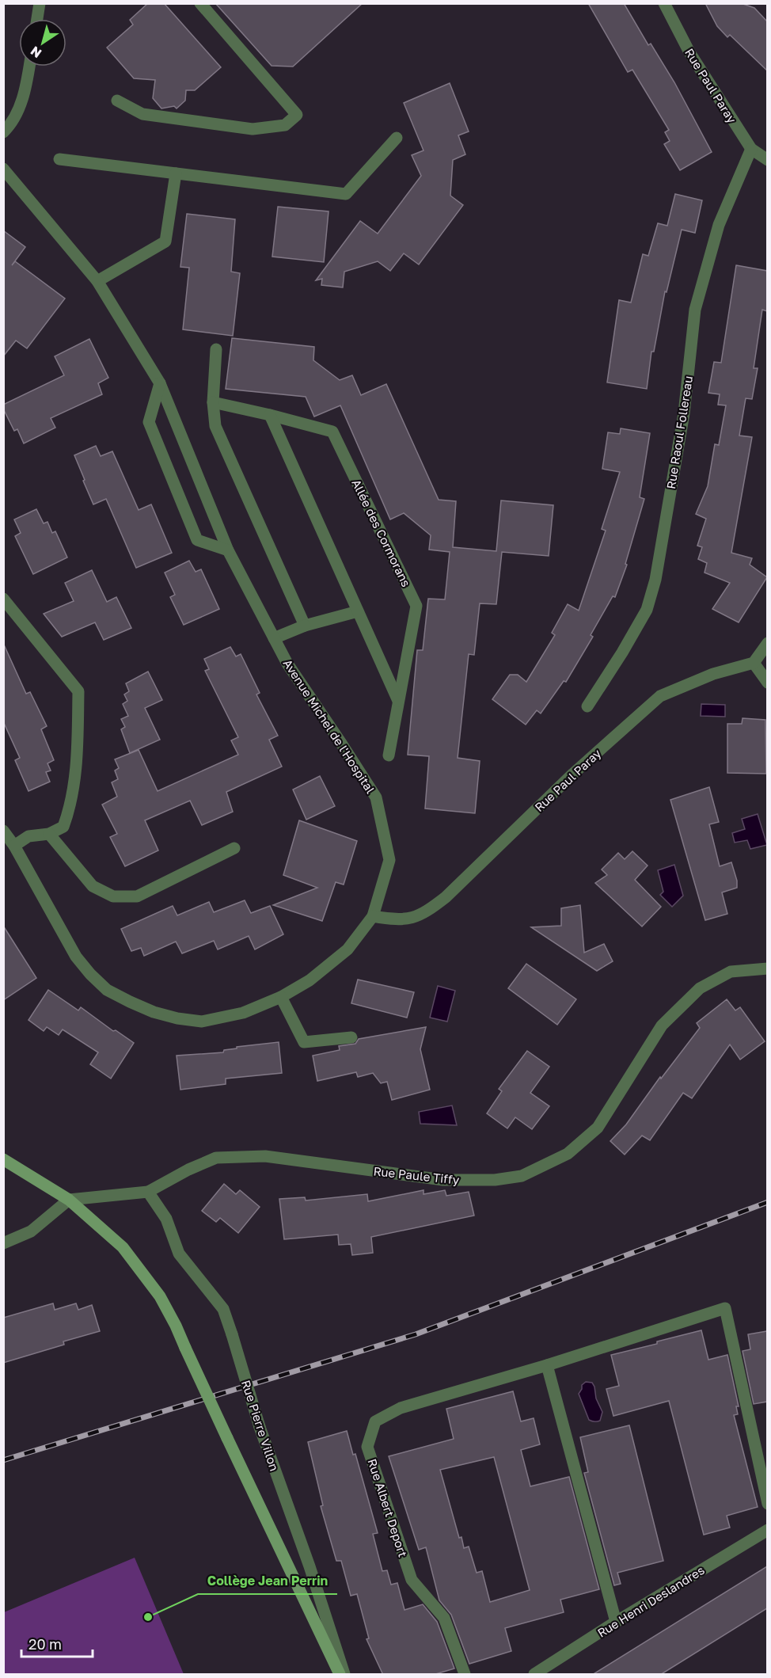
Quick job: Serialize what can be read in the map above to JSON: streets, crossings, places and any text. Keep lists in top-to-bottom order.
{
  "streets": {
    "street": [
      "Rue Paul Paray",
      "Rue Raoul Follereau",
      "Allée des Cormorans",
      "Avenue Michel de l'Hospital",
      "Rue Paule Tiffy",
      "Rue Pierre Villon",
      "Rue Albert Deport",
      "Rue Henri Deslandres"
    ]
  },
  "crossings": [
    ["Rue Paul Paray", "Rue Raoul Follereau"],
    ["Rue Paul Paray", "Avenue Michel de l'Hospital"],
    ["Rue Paule Tiffy", "Rue Pierre Villon"]
  ],
  "places": ["Collège Jean Perrin"],
  "scale_bar": "20 m",
  "north": "bottom left"
}
